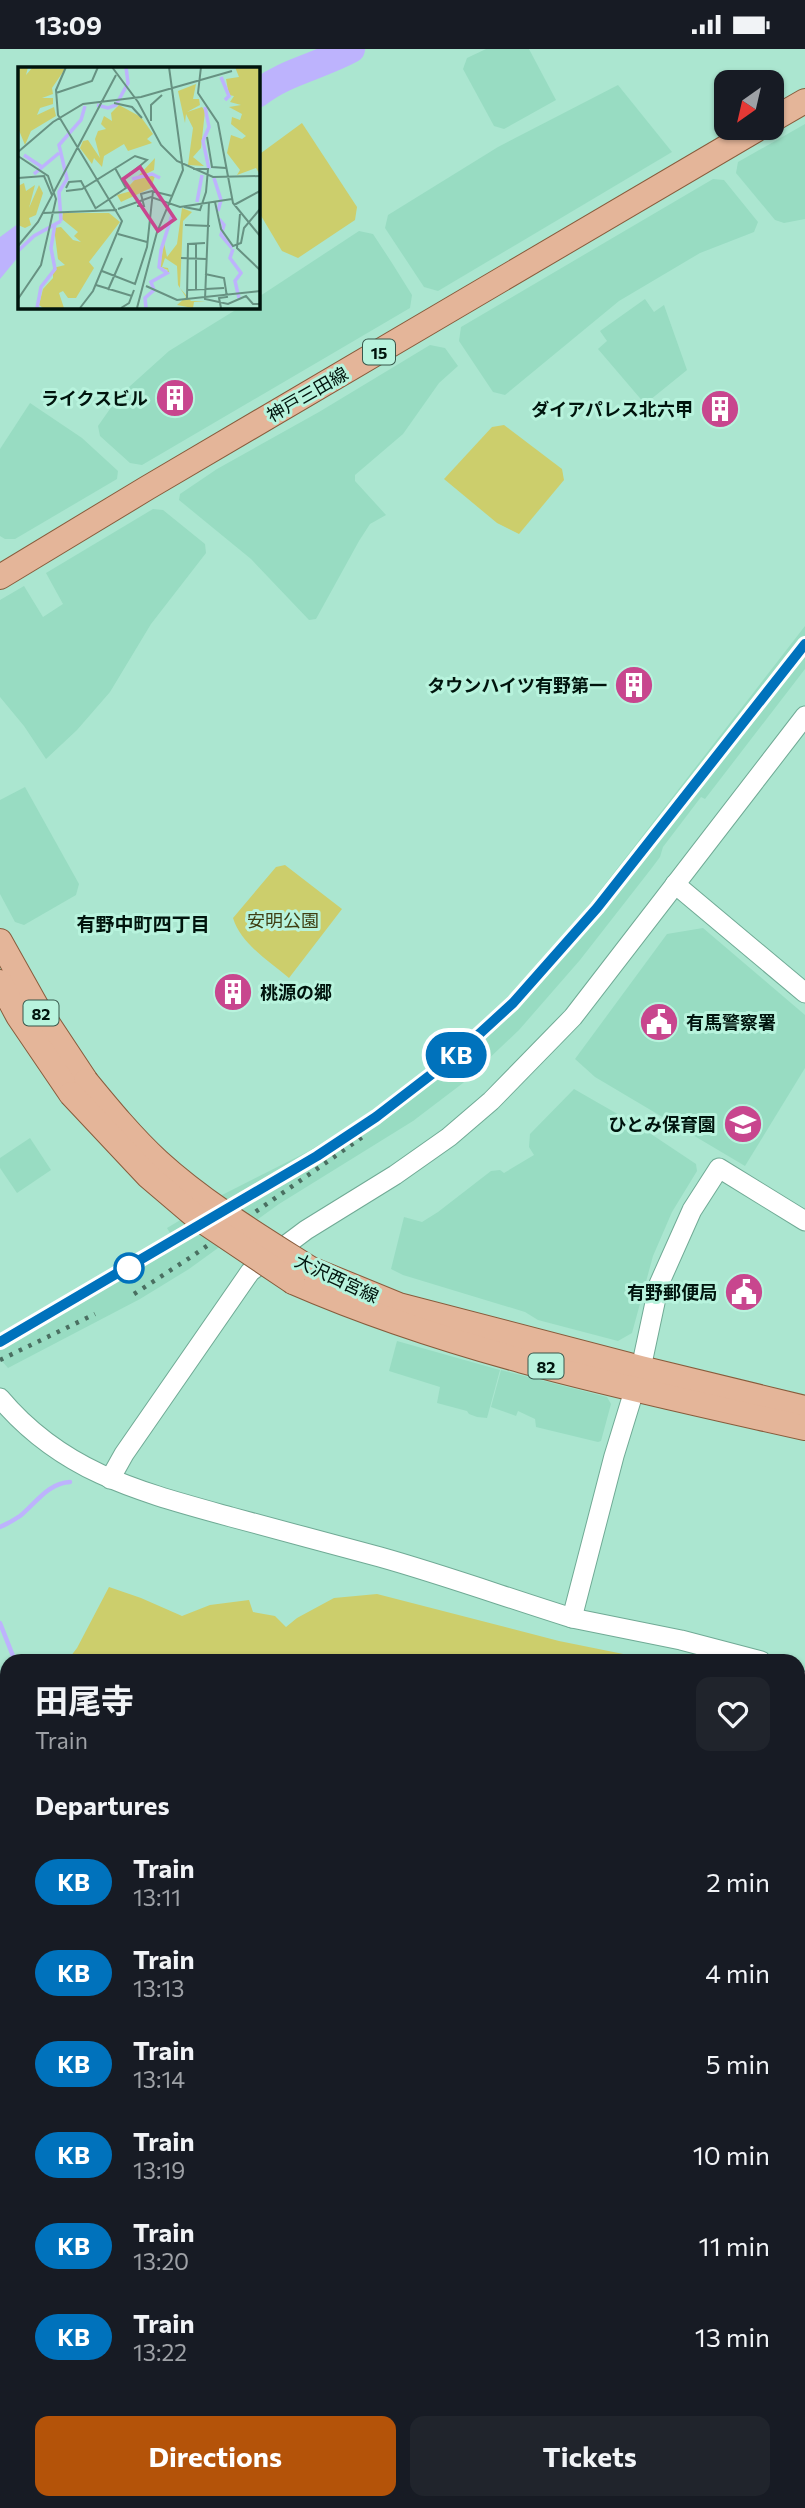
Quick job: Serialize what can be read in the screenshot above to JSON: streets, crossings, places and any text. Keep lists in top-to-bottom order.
{
  "streets": {
    "main road": [
      "15",
      "神戸三田線",
      "82",
      "大沢西宮線"
    ]
  },
  "districts": ["有野中町四丁目"],
  "parks": ["安明公園"],
  "places": {
    "building": [
      "ライクスビル",
      "ダイアパレス北六甲",
      "タウンハイツ有野第一",
      "桃源の郷"
    ],
    "public building": ["有馬警察署", "有野郵便局"],
    "school or university": ["ひとみ保育園"]
  },
  "north": "bottom left",
  "page": {
    "status": "13:09",
    "on_map": "KB",
    "heading": [
      ["田尾寺", "Train"],
      "Departures"
    ],
    "list": [
      {
        "mark": "KB",
        "name": "Train",
        "note": "13:11",
        "value": "2 min"
      },
      {
        "mark": "KB",
        "name": "Train",
        "note": "13:13",
        "value": "4 min"
      },
      {
        "mark": "KB",
        "name": "Train",
        "note": "13:14",
        "value": "5 min"
      },
      {
        "mark": "KB",
        "name": "Train",
        "note": "13:19",
        "value": "10 min"
      },
      {
        "mark": "KB",
        "name": "Train",
        "note": "13:20",
        "value": "11 min"
      },
      {
        "mark": "KB",
        "name": "Train",
        "note": "13:22",
        "value": "13 min"
      }
    ],
    "buttons": ["Directions", "Tickets"]
  }
}
